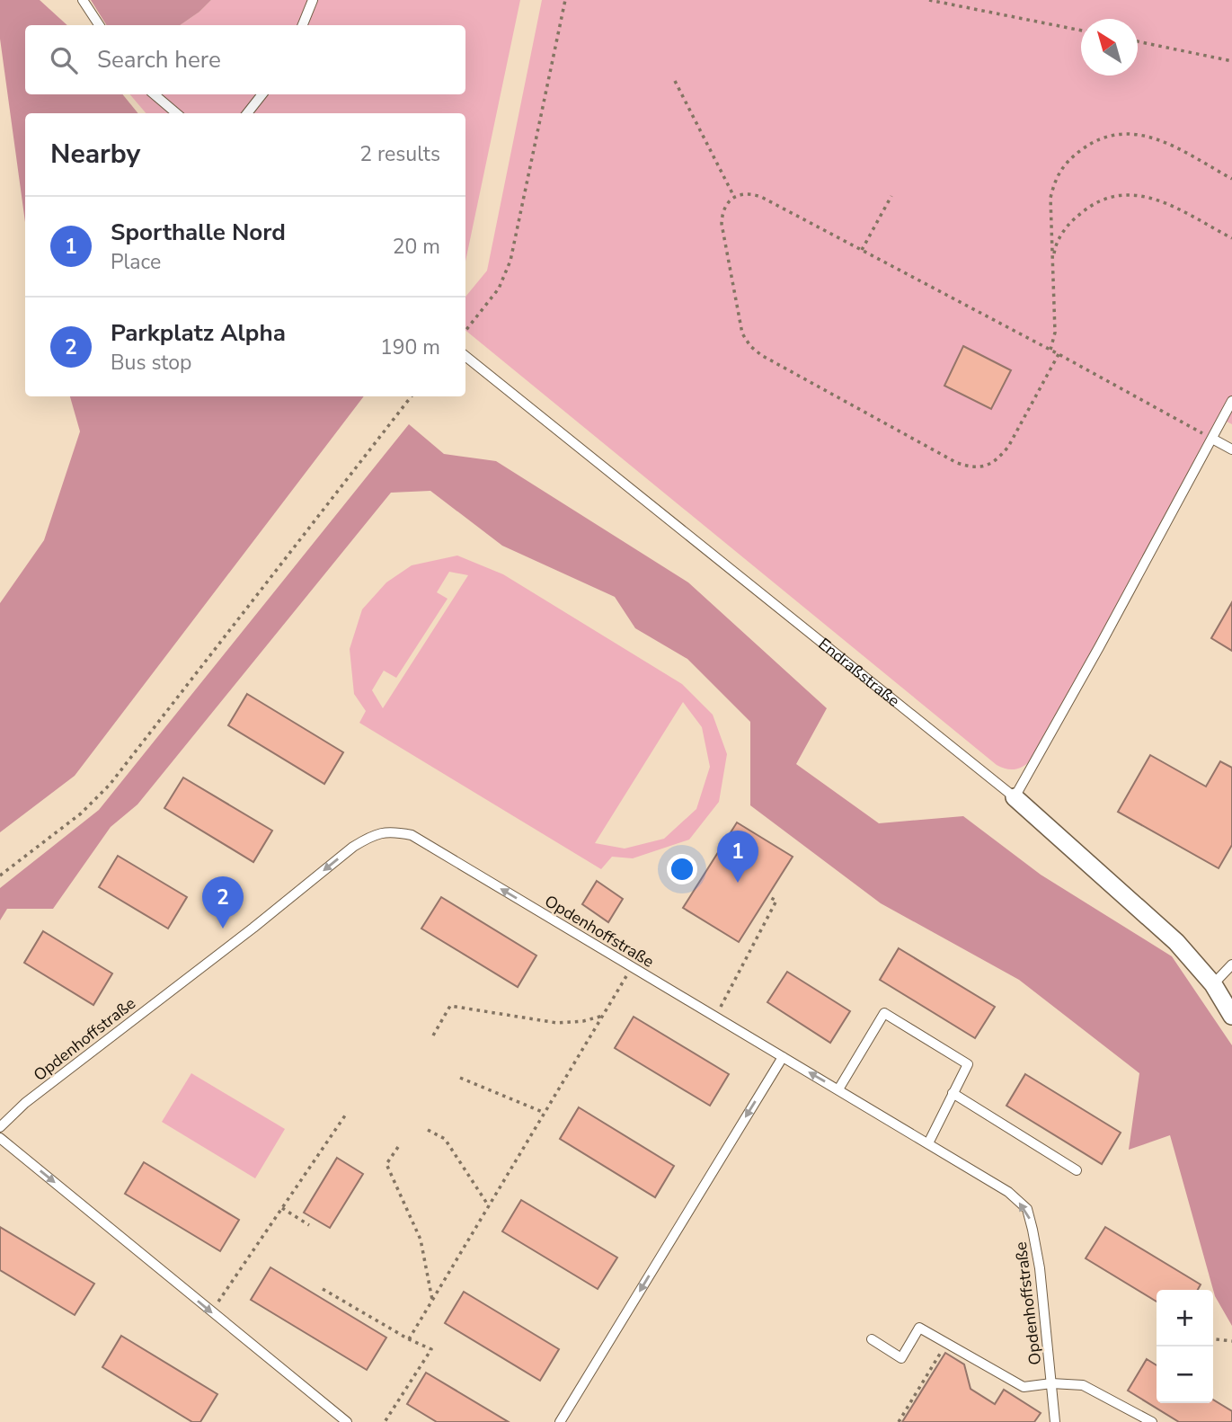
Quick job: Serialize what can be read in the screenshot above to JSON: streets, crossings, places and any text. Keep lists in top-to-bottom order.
{
  "streets": {
    "street": ["Endraßstraße"],
    "lane": ["Opdenhoffstraße"]
  },
  "north": "top left",
  "page": {
    "search": "Search here",
    "heading": ["Nearby", "2 results"],
    "list": [
      {
        "mark": "1",
        "name": "Sporthalle Nord",
        "note": "Place",
        "value": "20 m"
      },
      {
        "mark": "2",
        "name": "Parkplatz Alpha",
        "note": "Bus stop",
        "value": "190 m"
      }
    ],
    "pins": ["1", "2"],
    "map_buttons": ["+", "−"]
  }
}
